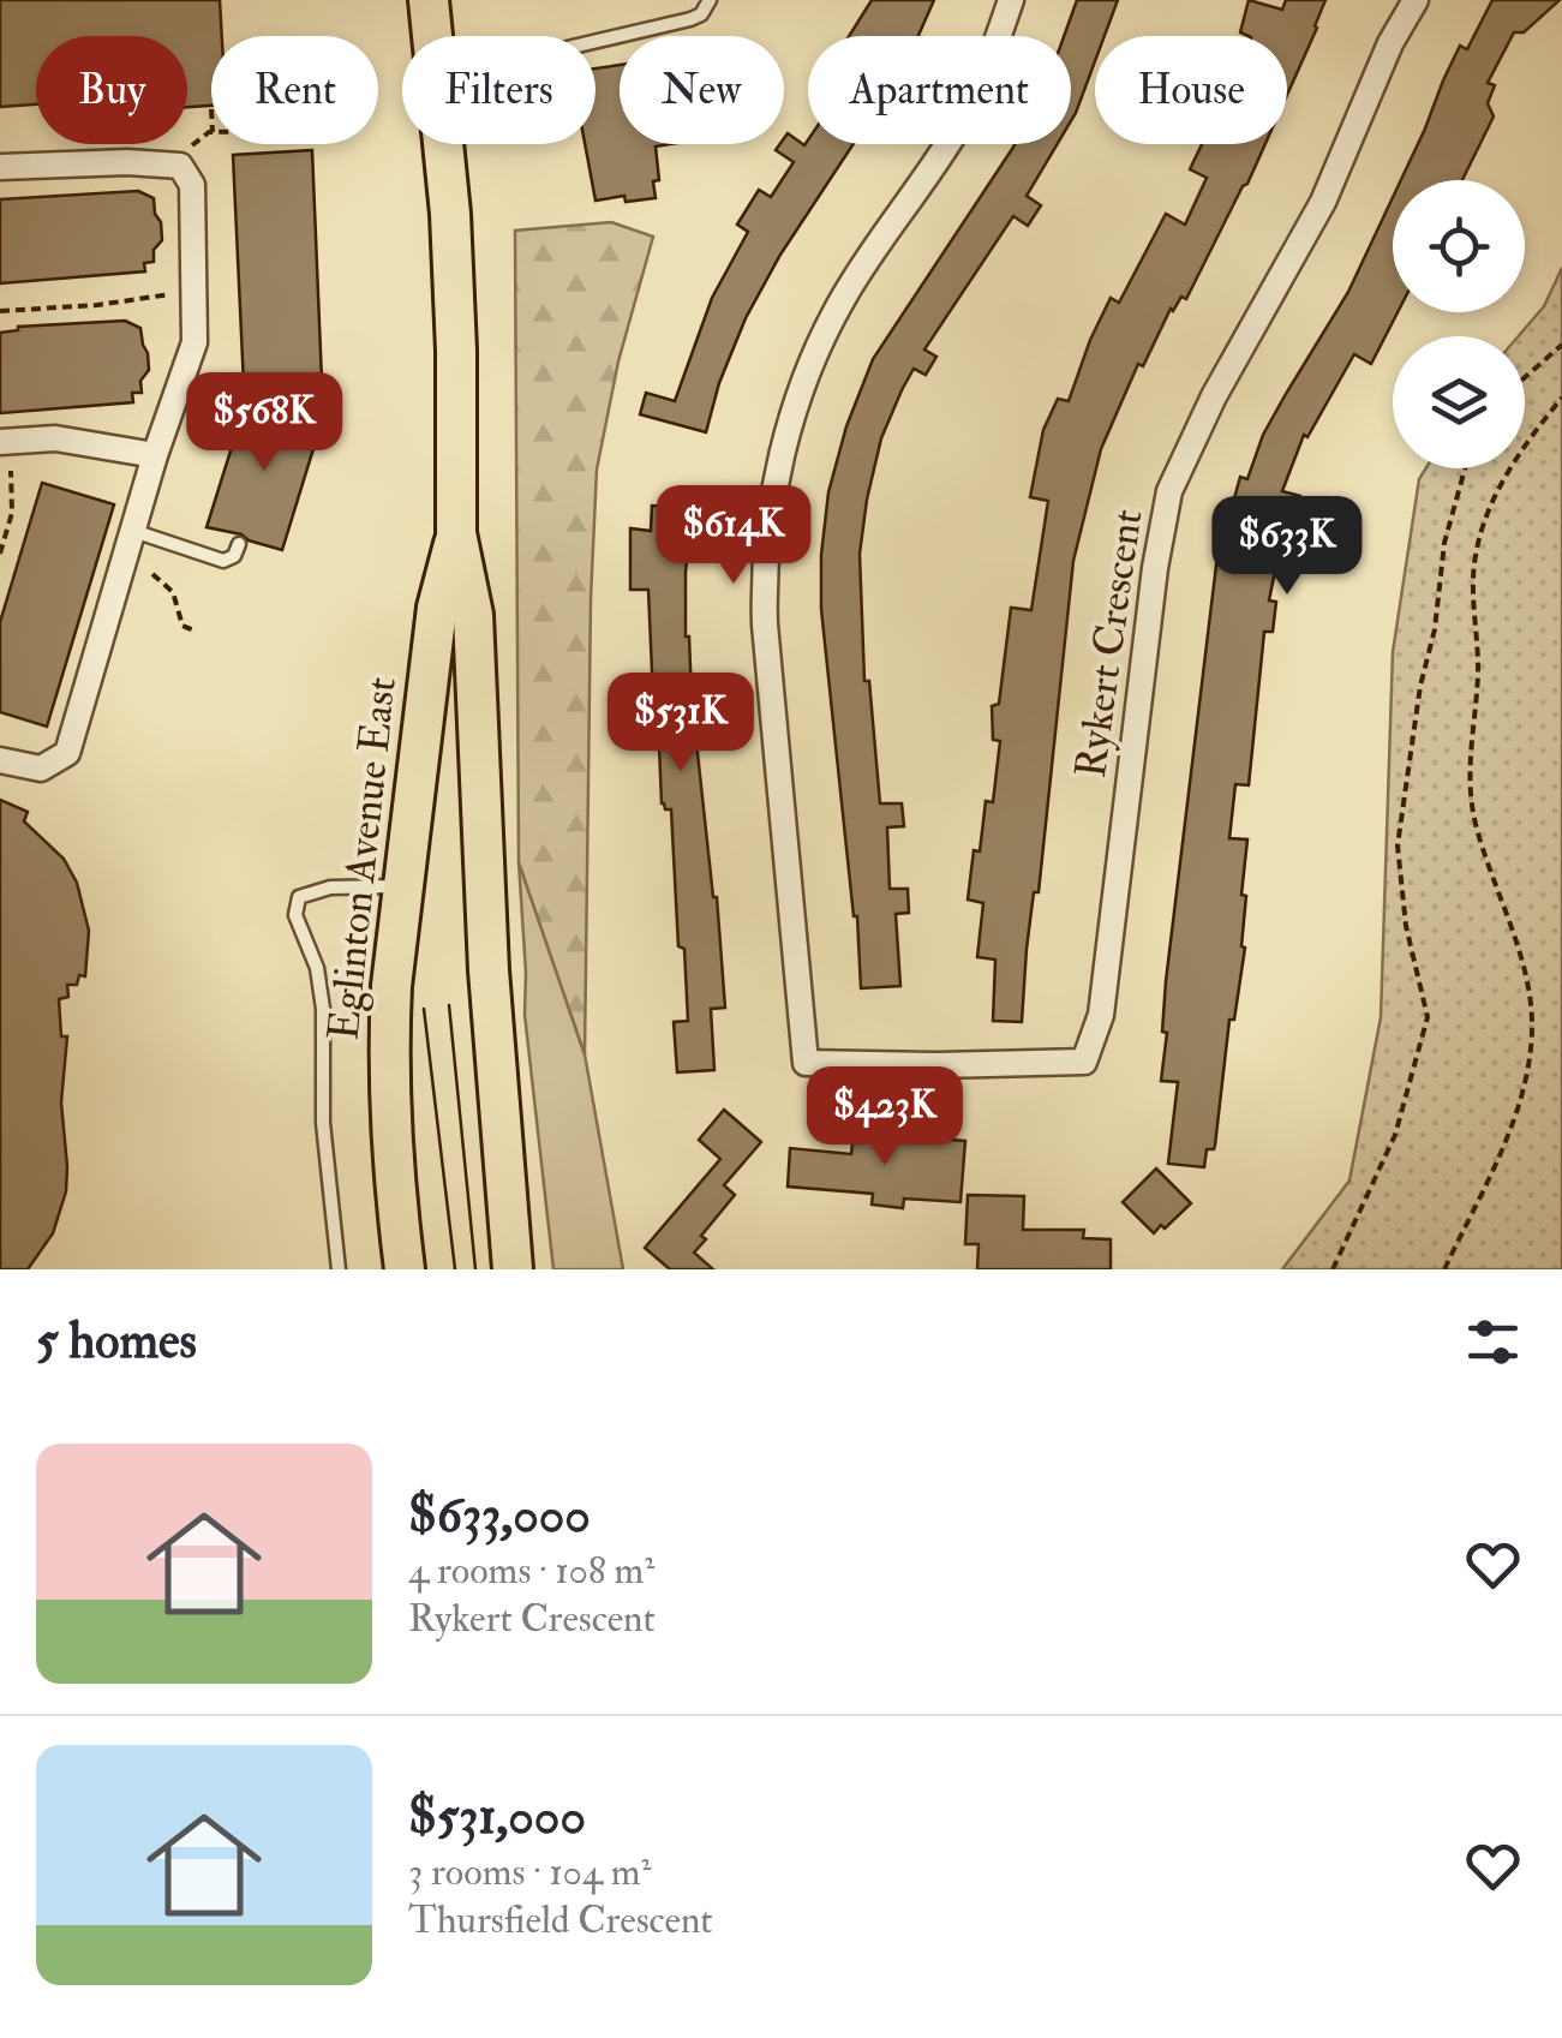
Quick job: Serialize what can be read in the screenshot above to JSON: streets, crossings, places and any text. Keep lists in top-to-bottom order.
{
  "streets": {
    "main road": ["Eglinton Avenue East"],
    "street": ["Rykert Crescent"]
  },
  "page": {
    "chip": [
      "Buy",
      "Rent",
      "Filters",
      "New",
      "Apartment",
      "House"
    ],
    "price": [
      "$568K",
      "$614K",
      "$633K",
      "$531K",
      "$423K"
    ],
    "heading": "5 homes",
    "list": [
      {
        "name": "$633,000",
        "note": "4 rooms · 108 m² · Rykert Crescent"
      },
      {
        "name": "$531,000",
        "note": "3 rooms · 104 m² · Thursfield Crescent"
      }
    ]
  }
}
